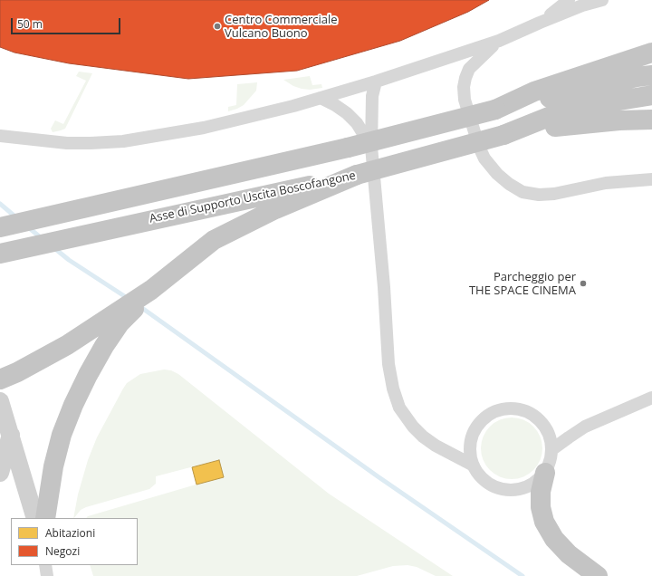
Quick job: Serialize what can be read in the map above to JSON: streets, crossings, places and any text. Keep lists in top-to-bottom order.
{
  "streets": {
    "highway": ["Asse di Supporto Uscita Boscofangone"]
  },
  "places": ["Centro Commerciale Vulcano Buono", "Parcheggio per THE SPACE CINEMA"],
  "legend": ["Abitazioni", "Negozi"],
  "scale_bar": "50 m"
}
